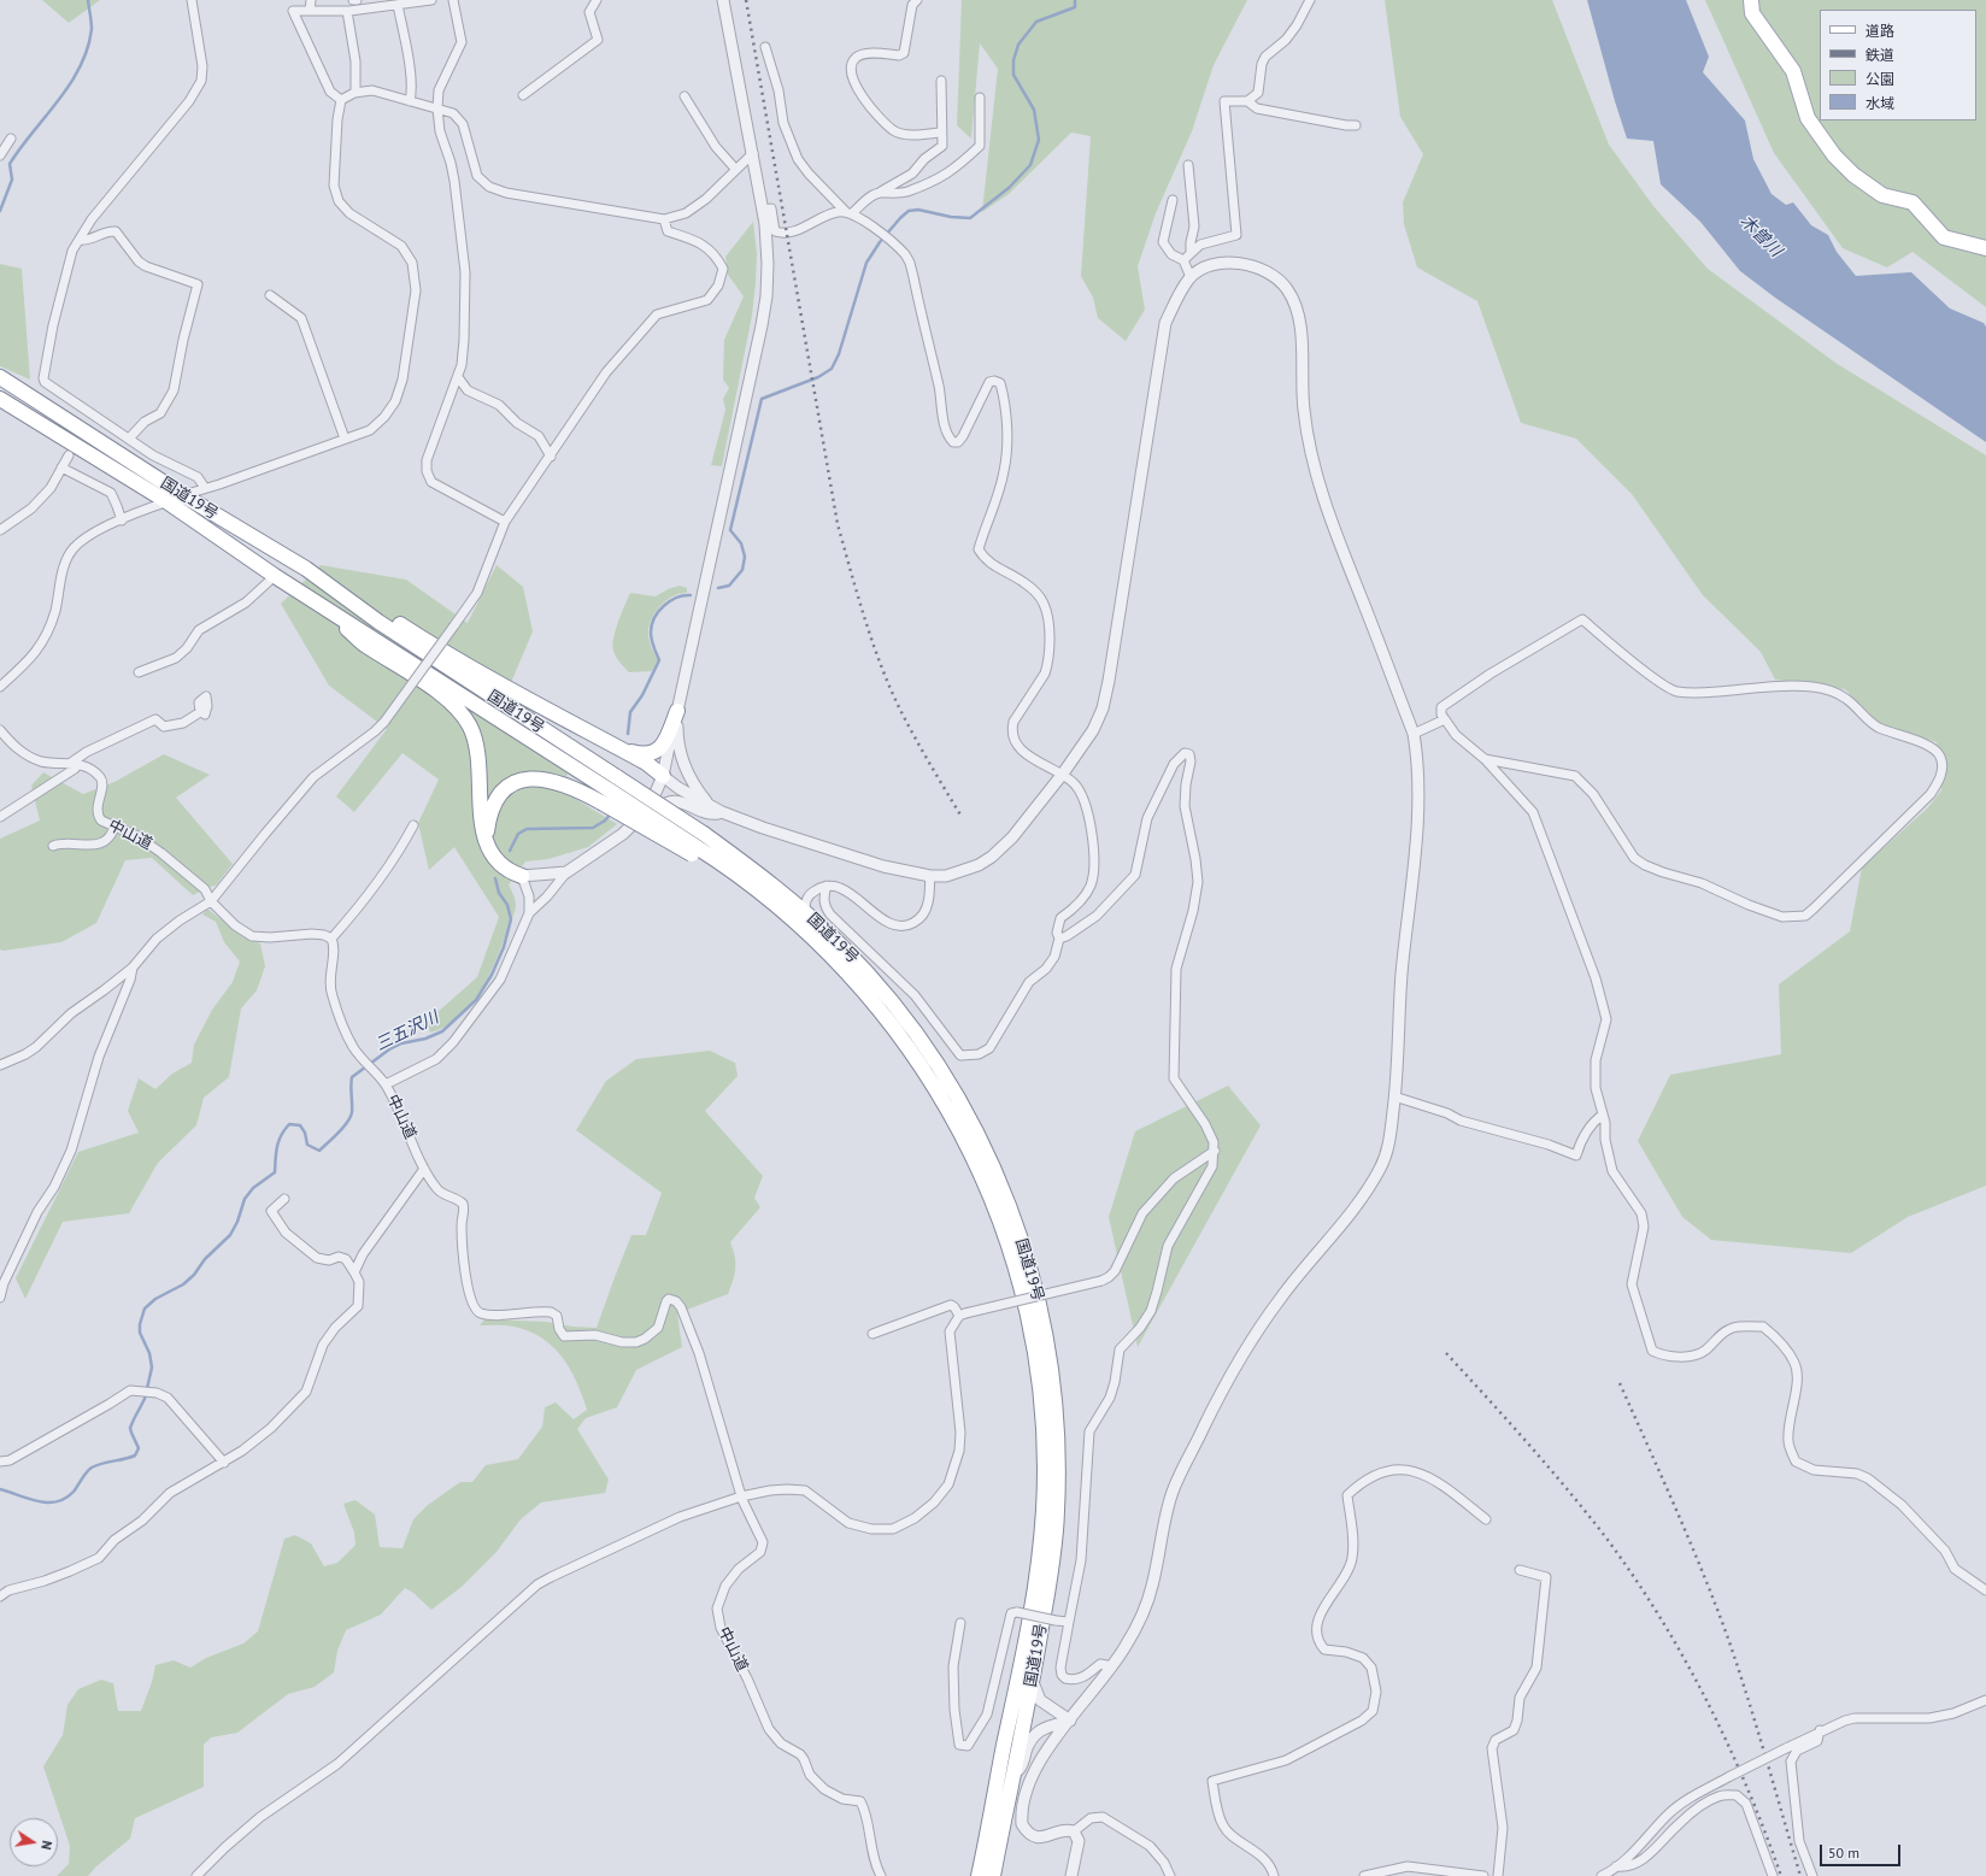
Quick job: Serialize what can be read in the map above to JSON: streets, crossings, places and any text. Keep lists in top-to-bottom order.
{
  "streets": {
    "main road": ["国道19号"],
    "street": ["中山道"]
  },
  "water": ["木曽川", "三五沢川"],
  "legend": [
    "道路",
    "鉄道",
    "公園",
    "水域"
  ],
  "scale_bar": "50 m",
  "north": "right"
}
